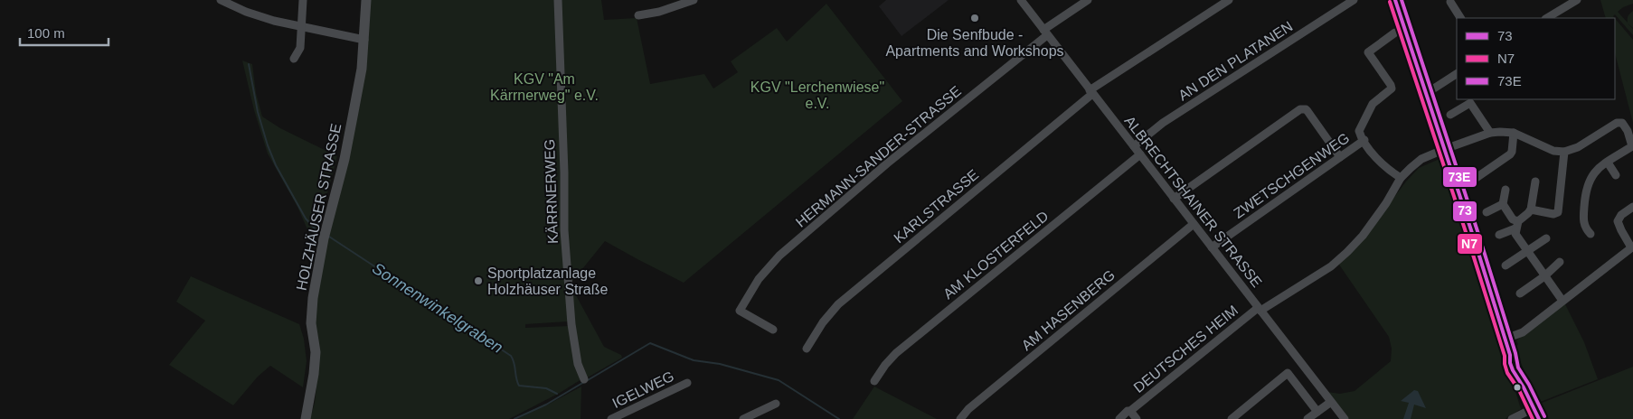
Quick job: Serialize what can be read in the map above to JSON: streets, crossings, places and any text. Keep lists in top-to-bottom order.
{
  "streets": {
    "main road": ["HOLZHÄUSER STRASSE"],
    "street": [
      "AN DEN PLATANEN",
      "HERMANN-SANDER-STRASSE",
      "ZWETSCHGENWEG",
      "KÄRRNERWEG",
      "ALBRECHTSHAINER STRASSE",
      "KARLSTRASSE",
      "AM KLOSTERFELD",
      "AM HASENBERG",
      "DEUTSCHES HEIM",
      "IGELWEG"
    ]
  },
  "crossings": [
    ["AN DEN PLATANEN", "ALBRECHTSHAINER STRASSE"],
    ["HERMANN-SANDER-STRASSE", "ALBRECHTSHAINER STRASSE"],
    ["ZWETSCHGENWEG", "ALBRECHTSHAINER STRASSE"],
    ["ALBRECHTSHAINER STRASSE", "KARLSTRASSE"],
    ["ALBRECHTSHAINER STRASSE", "AM KLOSTERFELD"],
    ["ALBRECHTSHAINER STRASSE", "AM HASENBERG"],
    ["ALBRECHTSHAINER STRASSE", "DEUTSCHES HEIM"]
  ],
  "water": ["Sonnenwinkelgraben"],
  "parks": ["KGV \"Am Kärrnerweg\" e.V.", "KGV \"Lerchenwiese\" e.V."],
  "places": ["Die Senfbude - Apartments and Workshops", "Sportplatzanlage Holzhäuser Straße"],
  "lines": ["transit line 73", "transit line 73E", "transit line N7"],
  "legend": ["73", "N7", "73E"],
  "scale_bar": "100 m"
}
